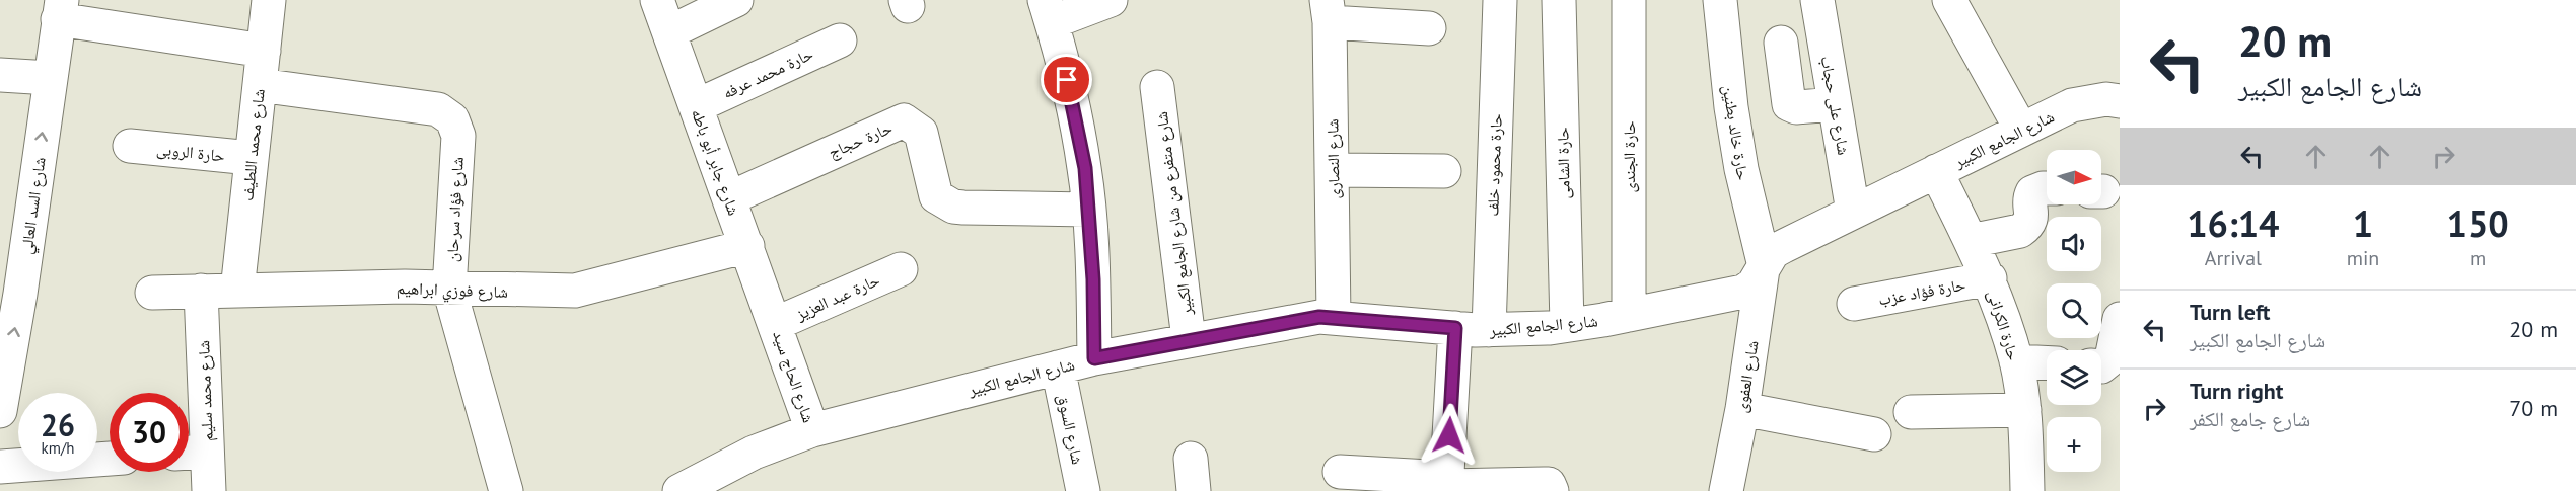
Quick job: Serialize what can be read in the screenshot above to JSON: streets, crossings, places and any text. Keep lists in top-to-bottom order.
{
  "streets": {
    "street": [
      "حارة محمد عرفه",
      "شارع على حجاب",
      "حارة خالد بطنين",
      "شارع الجامع الكبير",
      "حارة حجاج",
      "شارع محمد اللطيف",
      "حارة الروبى",
      "حارة الجندى",
      "شارع النصارى",
      "شارع جابر أبو باطه",
      "حارة الشامى",
      "حارة محمود خلف",
      "شارع السد العالي",
      "شارع فؤاد سرحان",
      "شارع متفرع من شارع الجامع الكبير",
      "شارع فوزي ابراهيم",
      "حارة فؤاد عزب",
      "حارة عبد العزيز",
      "حارة الكرانى",
      "شارع الحاج سيد",
      "شارع العفوى",
      "شارع محمد سليم",
      "شارع السوق"
    ]
  },
  "crossings": [
    ["حارة محمد عرفه", "شارع جابر أبو باطه"],
    ["شارع على حجاب", "شارع الجامع الكبير"],
    ["حارة خالد بطنين", "شارع الجامع الكبير"],
    ["حارة خالد بطنين", "شارع العفوى"],
    ["شارع الجامع الكبير", "حارة الجندى"],
    ["شارع الجامع الكبير", "شارع النصارى"],
    ["شارع الجامع الكبير", "حارة الشامى"],
    ["شارع الجامع الكبير", "حارة محمود خلف"],
    ["شارع الجامع الكبير", "شارع متفرع من شارع الجامع الكبير"],
    ["شارع الجامع الكبير", "حارة الكرانى"],
    ["شارع الجامع الكبير", "شارع الحاج سيد"],
    ["شارع الجامع الكبير", "شارع العفوى"],
    ["شارع الجامع الكبير", "شارع السوق"],
    ["حارة حجاج", "شارع جابر أبو باطه"],
    ["شارع محمد اللطيف", "حارة الروبى"],
    ["شارع محمد اللطيف", "شارع فؤاد سرحان"],
    ["شارع محمد اللطيف", "شارع فوزي ابراهيم"],
    ["شارع جابر أبو باطه", "شارع فوزي ابراهيم"],
    ["شارع جابر أبو باطه", "حارة عبد العزيز"],
    ["شارع جابر أبو باطه", "شارع الحاج سيد"],
    ["شارع فؤاد سرحان", "شارع فوزي ابراهيم"],
    ["شارع فوزي ابراهيم", "شارع محمد سليم"],
    ["حارة فؤاد عزب", "حارة الكرانى"],
    ["حارة عبد العزيز", "شارع الحاج سيد"]
  ],
  "one_way": ["شارع السد العالي"],
  "north": "right",
  "page": {
    "turn": ["20 m", "شارع الجامع الكبير"],
    "map_buttons": "+",
    "eta": [
      "16:14",
      "Arrival",
      "1",
      "min",
      "150",
      "m"
    ],
    "list": [
      {
        "name": "Turn left",
        "note": "شارع الجامع الكبير",
        "value": "20 m"
      },
      {
        "name": "Turn right",
        "note": "شارع جامع الكفر",
        "value": "70 m"
      }
    ],
    "speed": "26 km/h",
    "limit": "30"
  }
}
